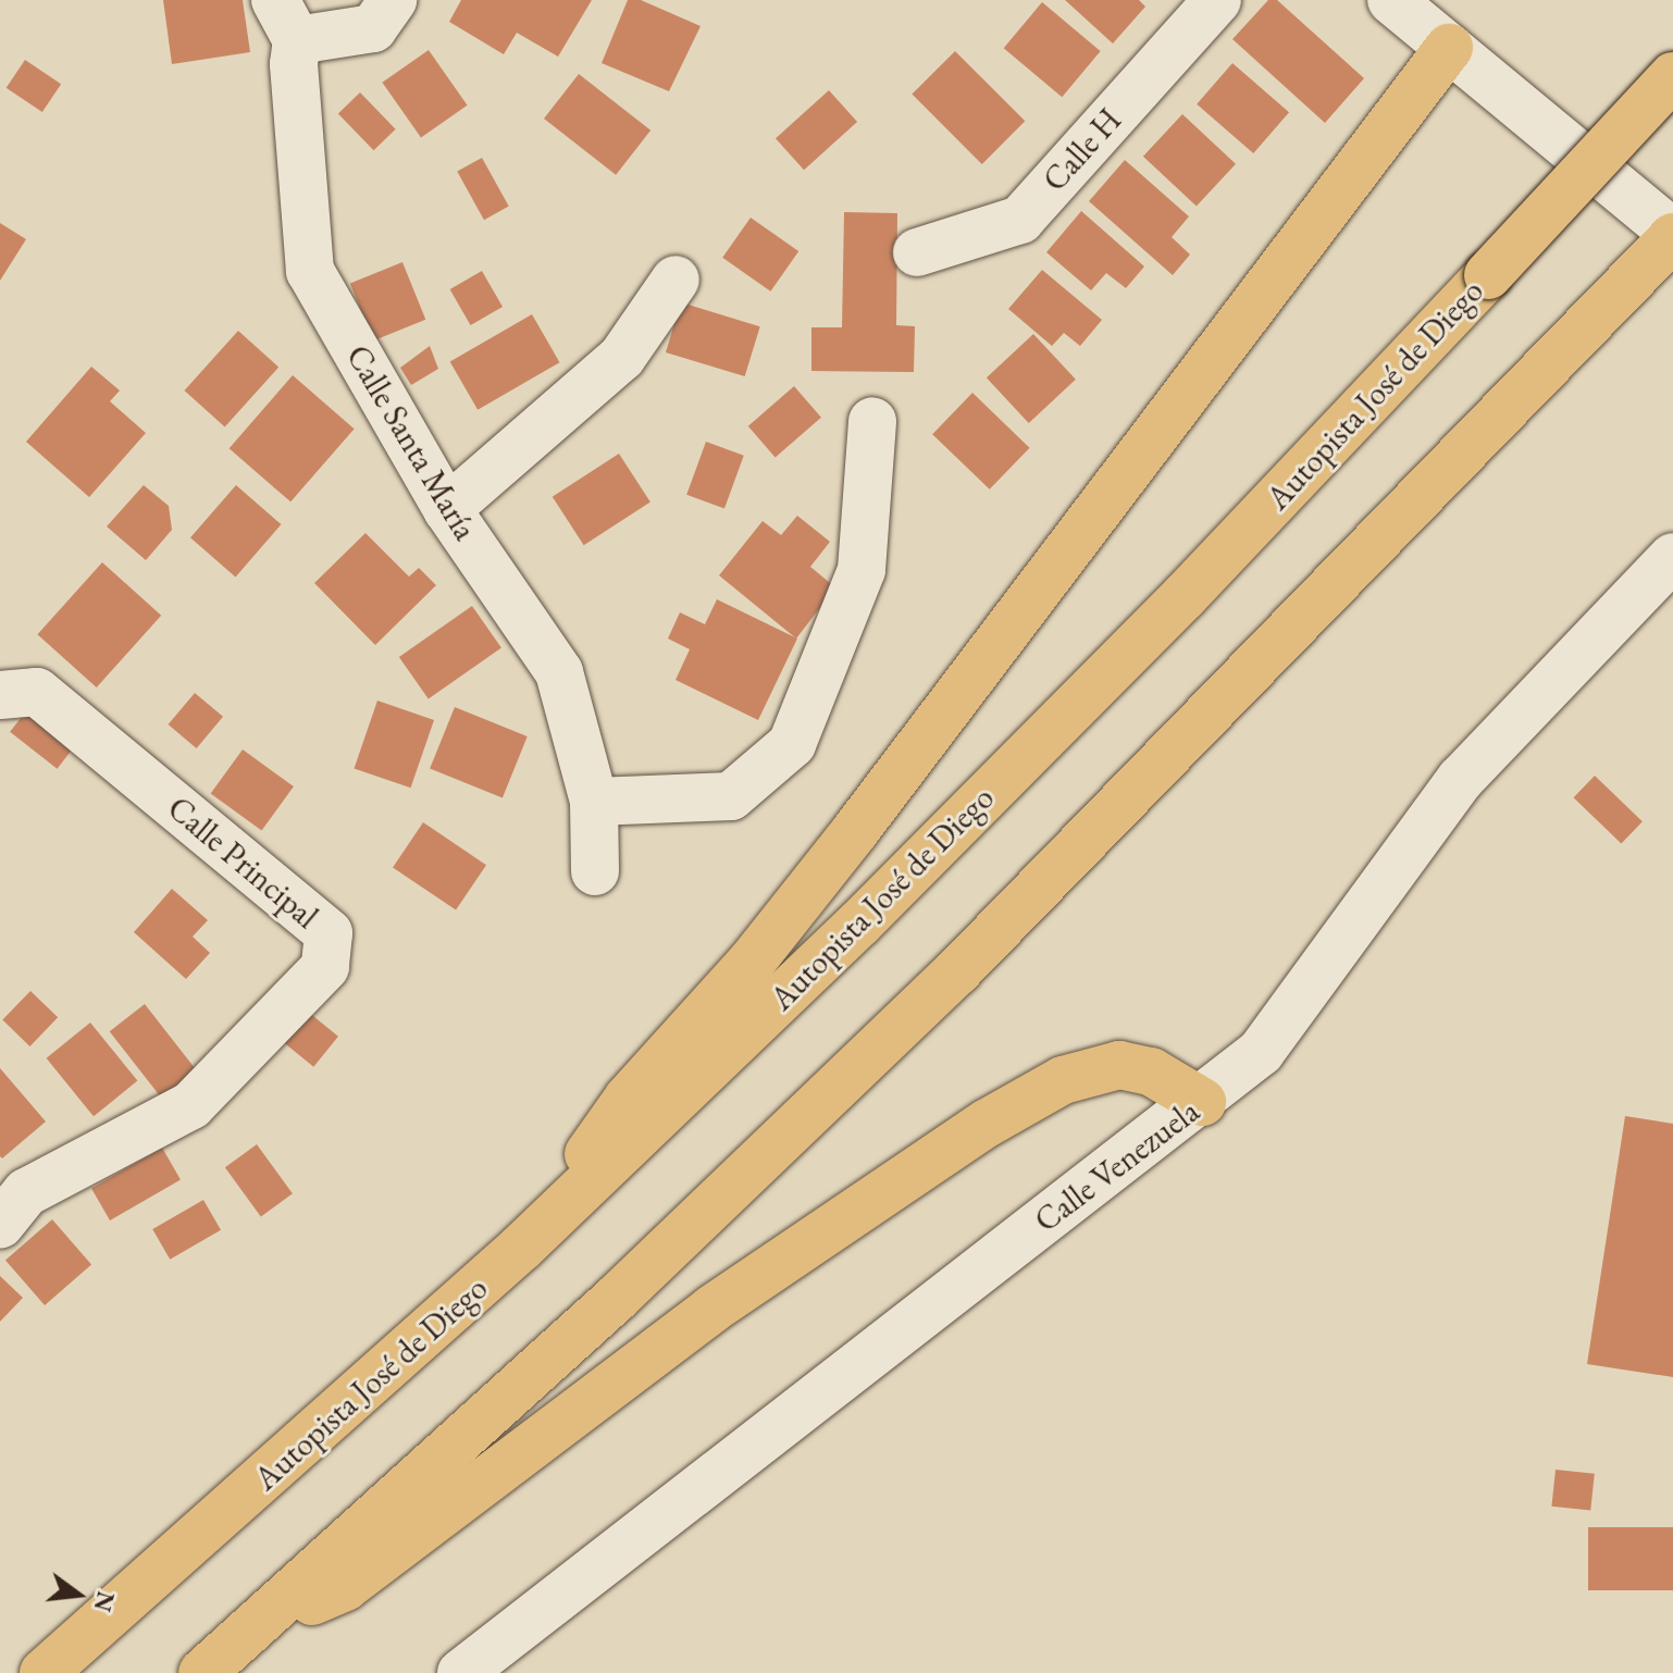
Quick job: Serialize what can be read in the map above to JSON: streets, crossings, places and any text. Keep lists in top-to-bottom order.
{
  "streets": {
    "highway": ["Autopista José de Diego"],
    "street": [
      "Calle H",
      "Calle Santa María",
      "Calle Principal",
      "Calle Venezuela"
    ]
  },
  "north": "right"
}
